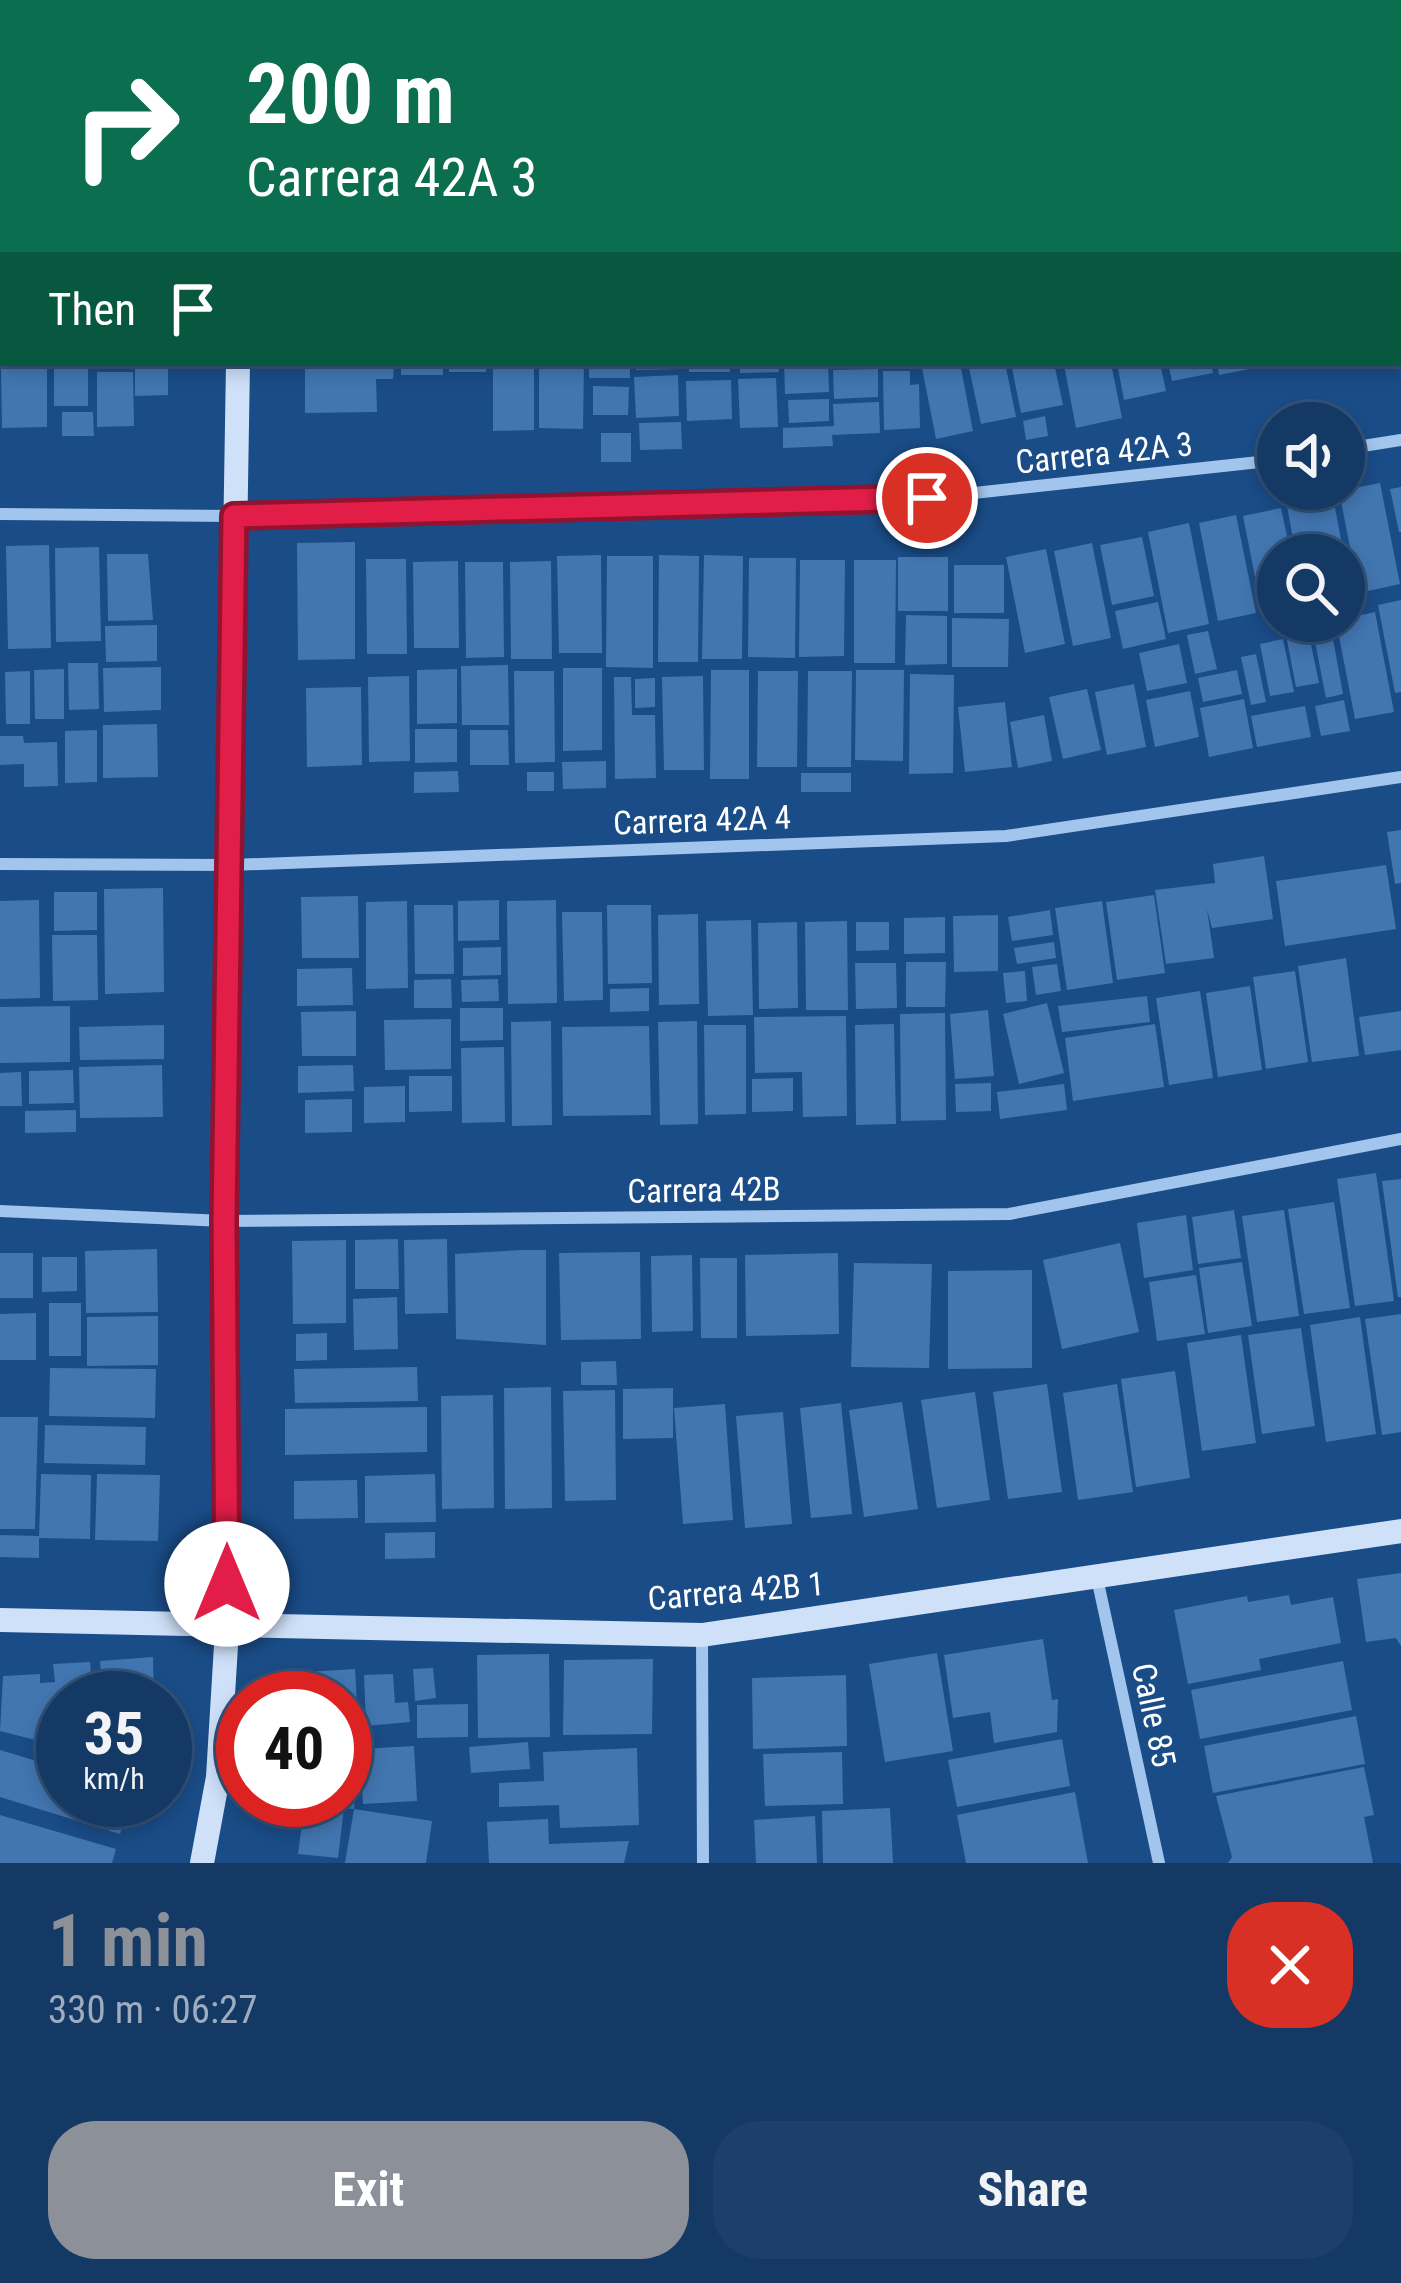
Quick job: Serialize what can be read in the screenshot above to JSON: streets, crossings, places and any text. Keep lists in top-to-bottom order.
{
  "streets": {
    "street": [
      "Carrera 42A 3",
      "Carrera 42A 4",
      "Carrera 42B",
      "Carrera 42B 1",
      "Calle 85"
    ]
  },
  "crossings": [
    ["Carrera 42B 1", "Calle 85"]
  ],
  "page": {
    "turn": ["200 m", "Carrera 42A 3"],
    "then": "Then",
    "speed": "35 km/h",
    "limit": "40",
    "heading": ["1 min", "330 m · 06:27"],
    "buttons": ["Exit", "Share"]
  }
}
